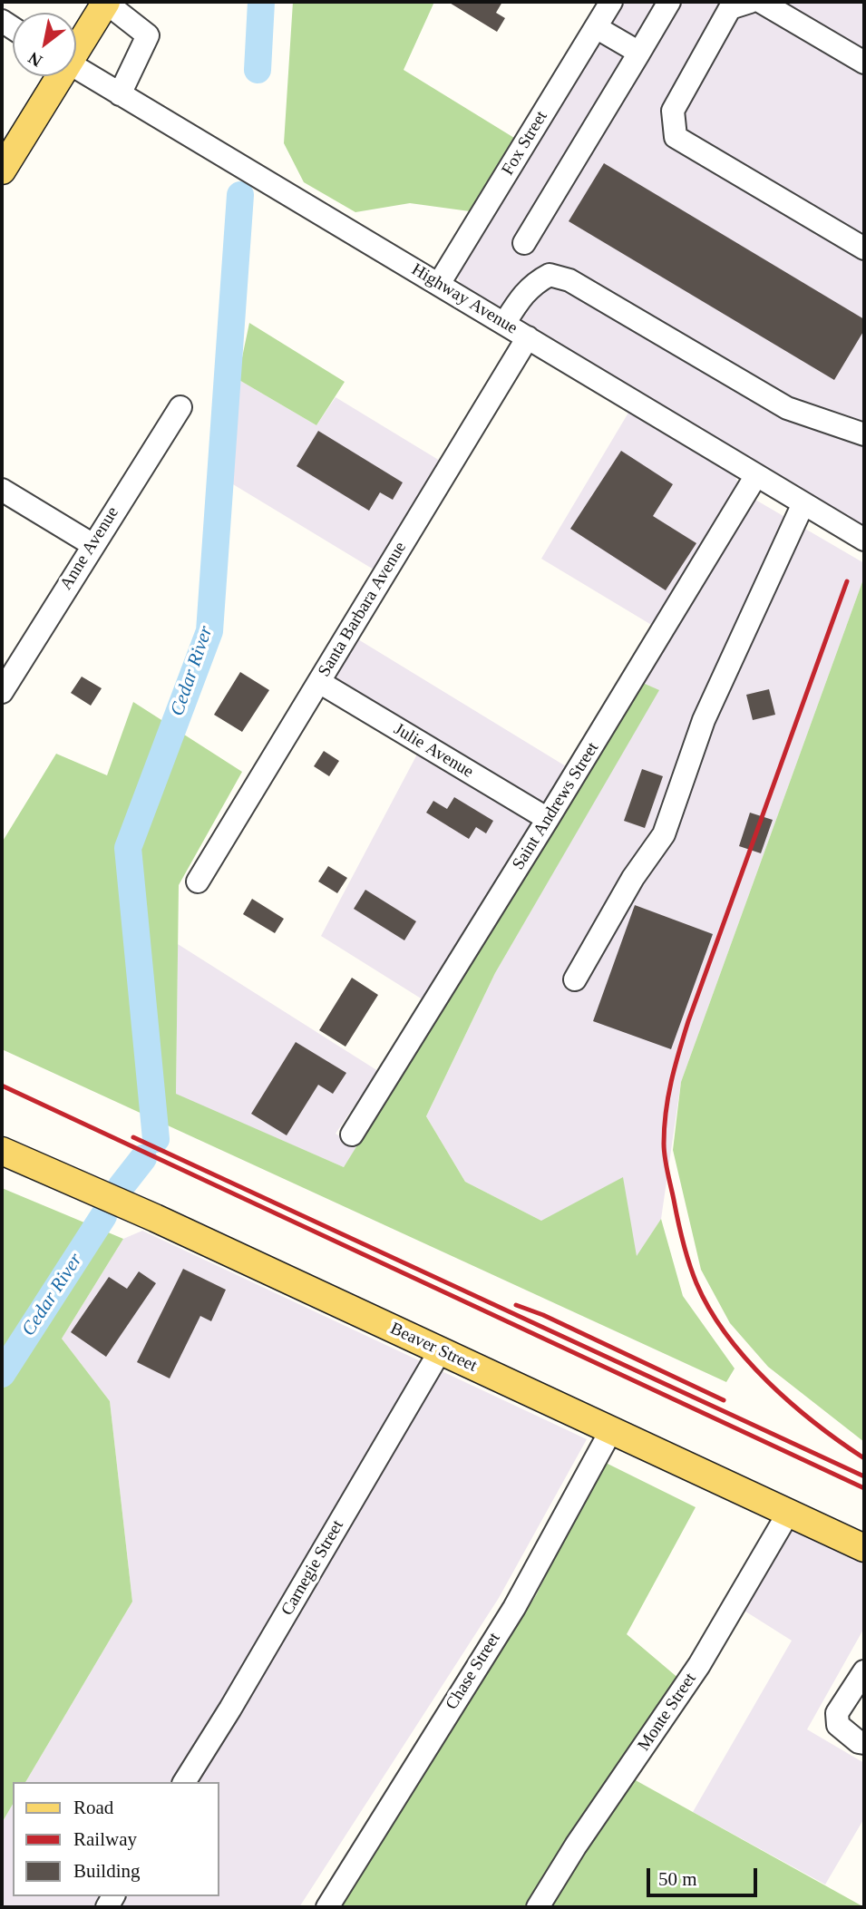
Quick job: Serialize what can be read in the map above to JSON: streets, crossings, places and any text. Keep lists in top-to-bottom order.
{
  "streets": {
    "main road": ["Beaver Street"],
    "street": [
      "Fox Street",
      "Highway Avenue",
      "Anne Avenue",
      "Santa Barbara Avenue",
      "Julie Avenue",
      "Saint Andrews Street",
      "Carnegie Street",
      "Chase Street",
      "Monte Street"
    ]
  },
  "crossings": [
    ["Fox Street", "Highway Avenue"],
    ["Highway Avenue", "Santa Barbara Avenue"],
    ["Highway Avenue", "Saint Andrews Street"],
    ["Santa Barbara Avenue", "Julie Avenue"],
    ["Julie Avenue", "Saint Andrews Street"],
    ["Beaver Street", "Carnegie Street"],
    ["Beaver Street", "Chase Street"],
    ["Beaver Street", "Monte Street"]
  ],
  "water": ["Cedar River"],
  "legend": ["Road", "Railway", "Building"],
  "scale_bar": "50 m",
  "north": "bottom left"
}
